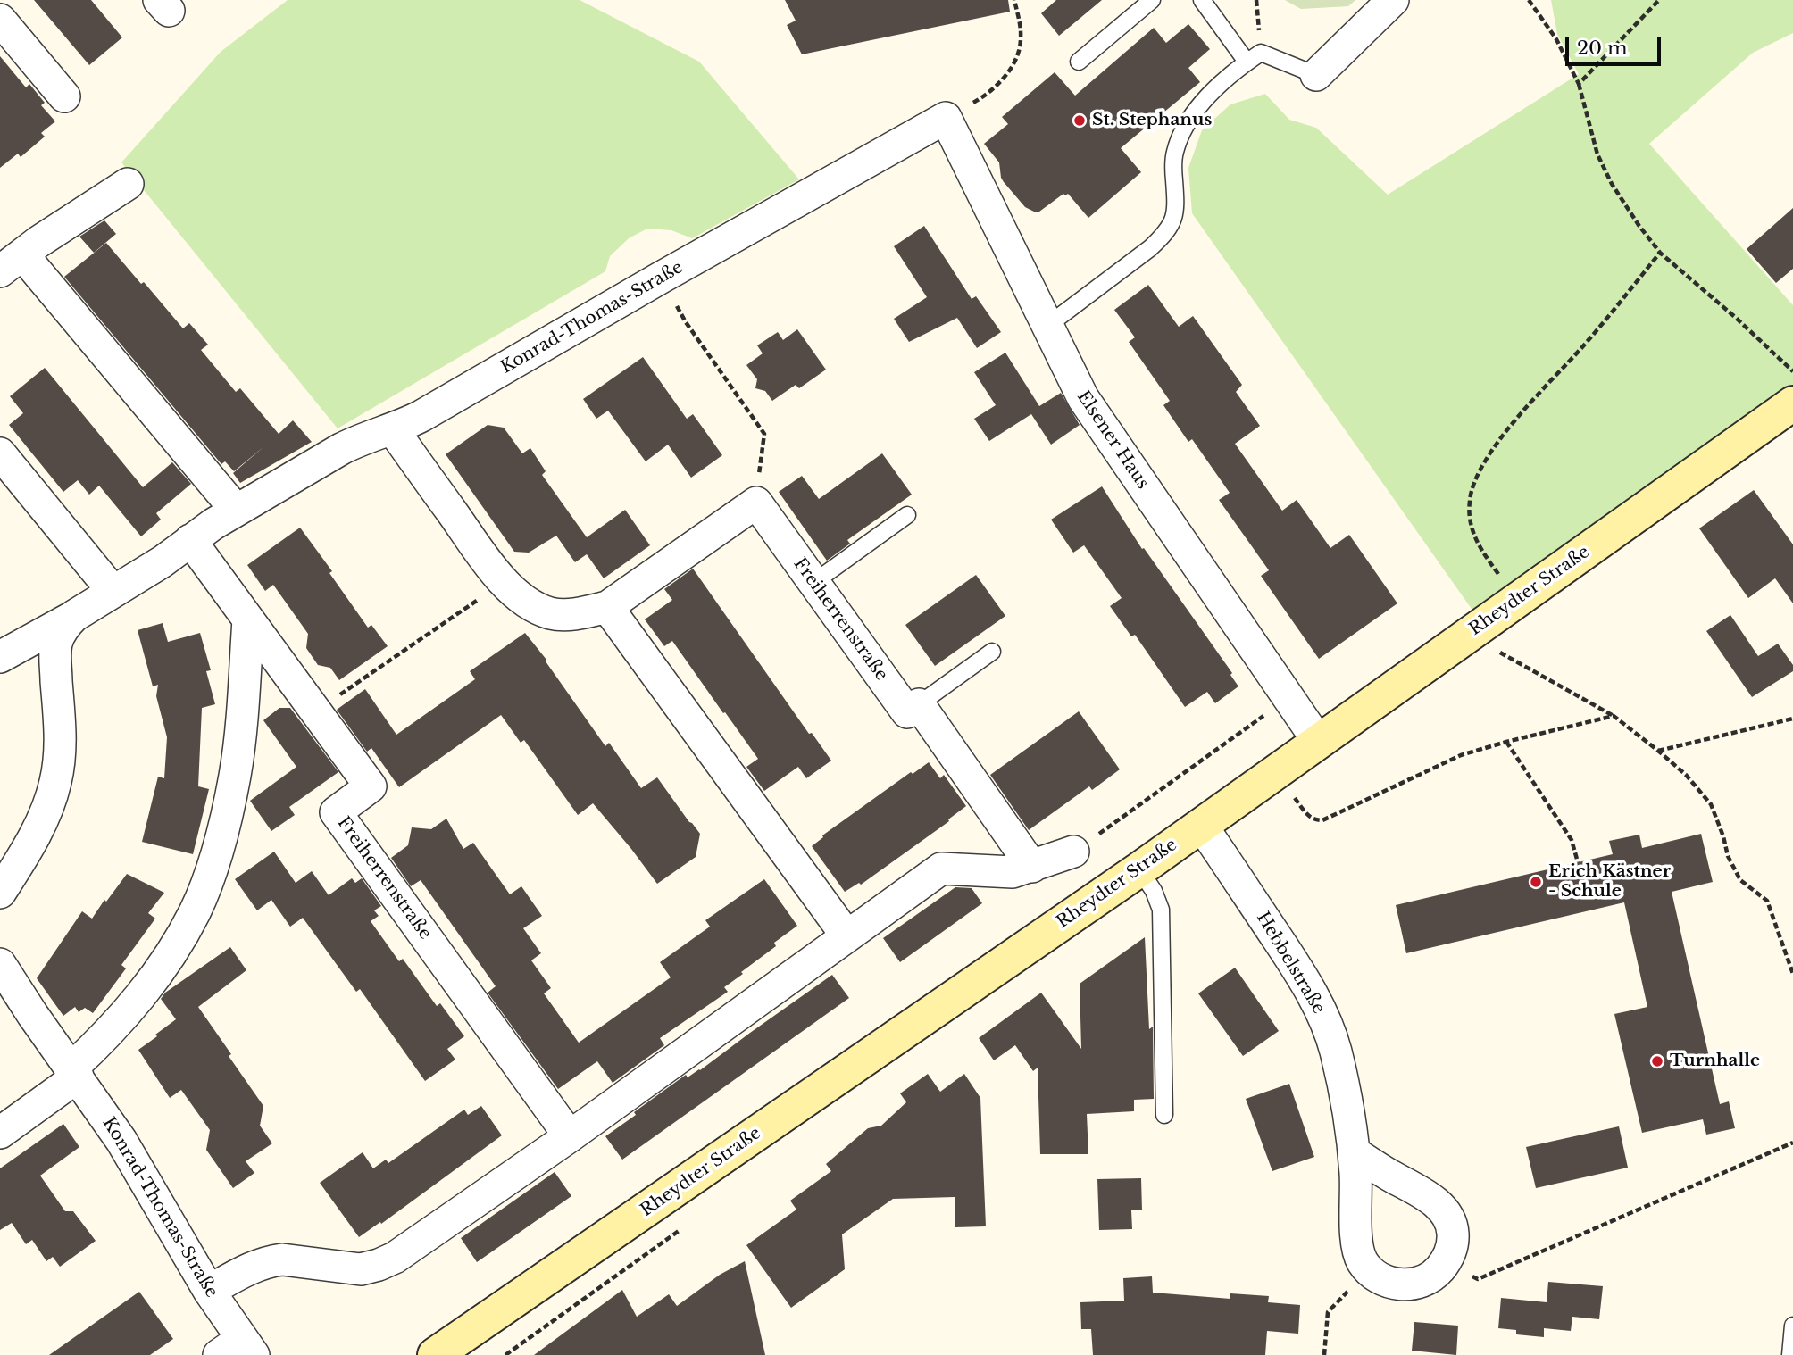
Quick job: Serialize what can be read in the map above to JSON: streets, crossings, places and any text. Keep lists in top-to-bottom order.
{
  "streets": {
    "main road": ["Rheydter Straße"],
    "street": [
      "Konrad-Thomas-Straße",
      "Elsener Haus",
      "Freiherrenstraße",
      "Hebbelstraße"
    ]
  },
  "crossings": [
    ["Konrad-Thomas-Straße", "Elsener Haus"],
    ["Konrad-Thomas-Straße", "Freiherrenstraße"],
    ["Elsener Haus", "Rheydter Straße"],
    ["Rheydter Straße", "Hebbelstraße"]
  ],
  "places": ["St. Stephanus", "Erich Kästner - Schule", "Turnhalle"],
  "scale_bar": "20 m"
}
